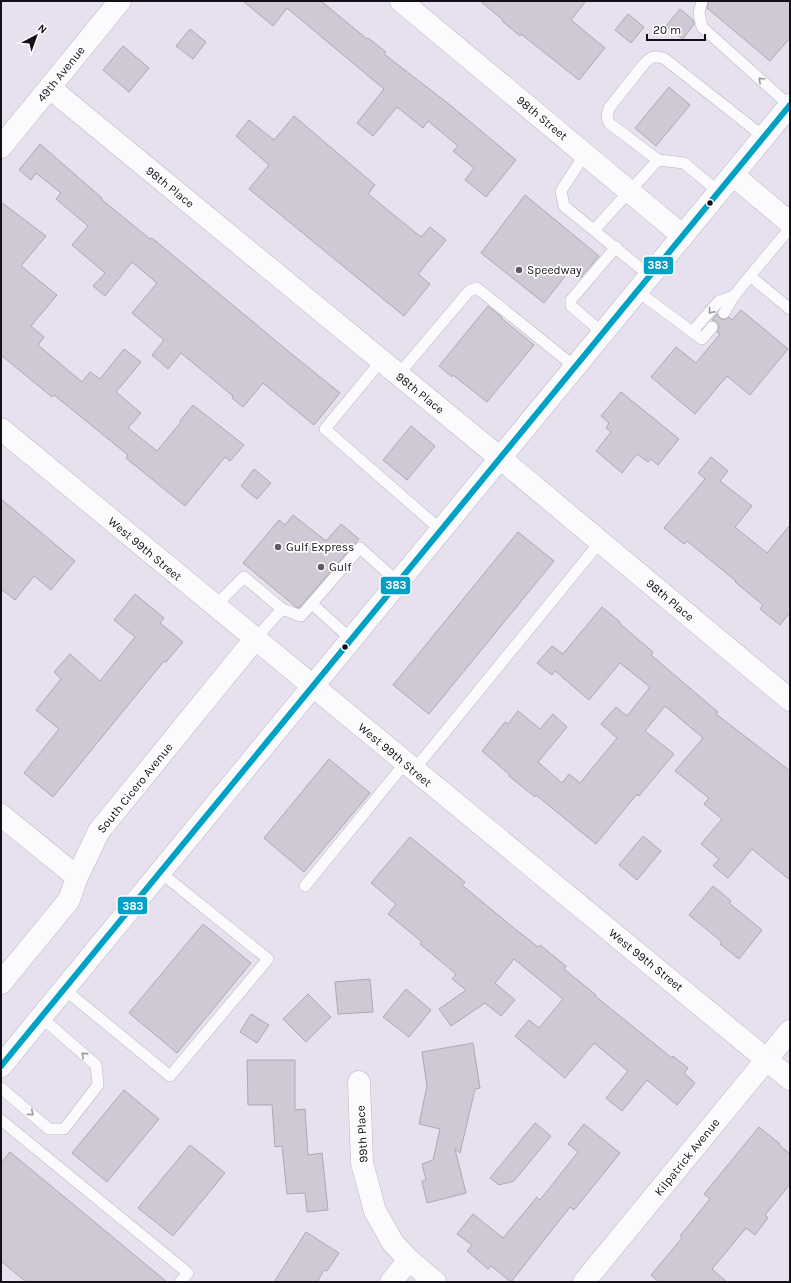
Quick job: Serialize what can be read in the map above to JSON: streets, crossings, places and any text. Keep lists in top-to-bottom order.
{
  "streets": {
    "street": [
      "49th Avenue",
      "98th Street",
      "98th Place",
      "West 99th Street",
      "South Cicero Avenue",
      "99th Place",
      "Kilpatrick Avenue"
    ]
  },
  "crossings": [
    ["49th Avenue", "98th Place"],
    ["West 99th Street", "South Cicero Avenue"],
    ["West 99th Street", "Kilpatrick Avenue"]
  ],
  "places": ["Speedway", "Gulf Express", "Gulf"],
  "lines": ["transit line 383"],
  "scale_bar": "20 m",
  "north": "top right"
}
